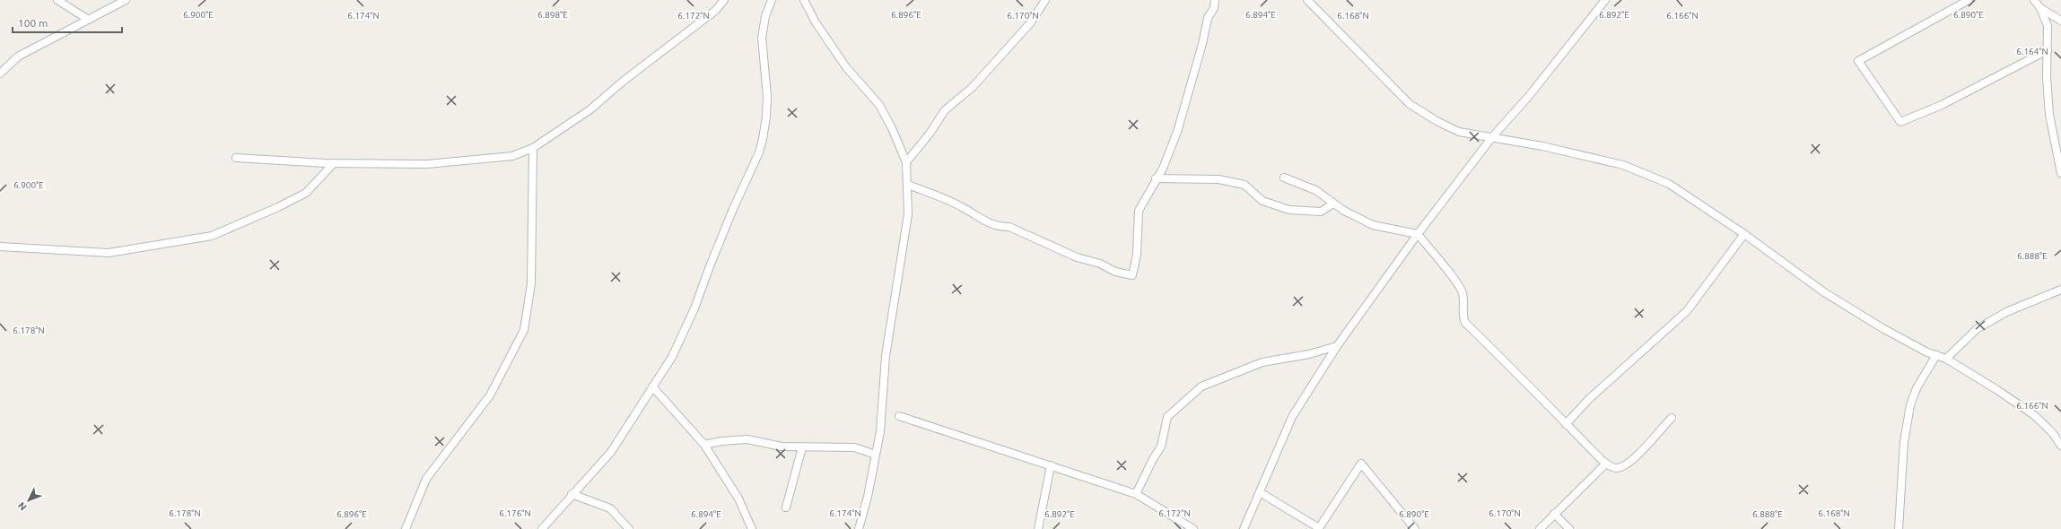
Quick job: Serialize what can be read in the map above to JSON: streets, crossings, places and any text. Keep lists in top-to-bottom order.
{
  "scale_bar": "100 m",
  "north": "bottom left",
  "coordinates": [
    "6.900°E",
    "6.898°E",
    "6.896°E",
    "6.894°E",
    "6.892°E",
    "6.890°E",
    "6.174°N",
    "6.172°N",
    "6.170°N",
    "6.168°N",
    "6.166°N",
    "6.164°N",
    "6.888°E",
    "6.178°N",
    "6.176°N"
  ]
}
